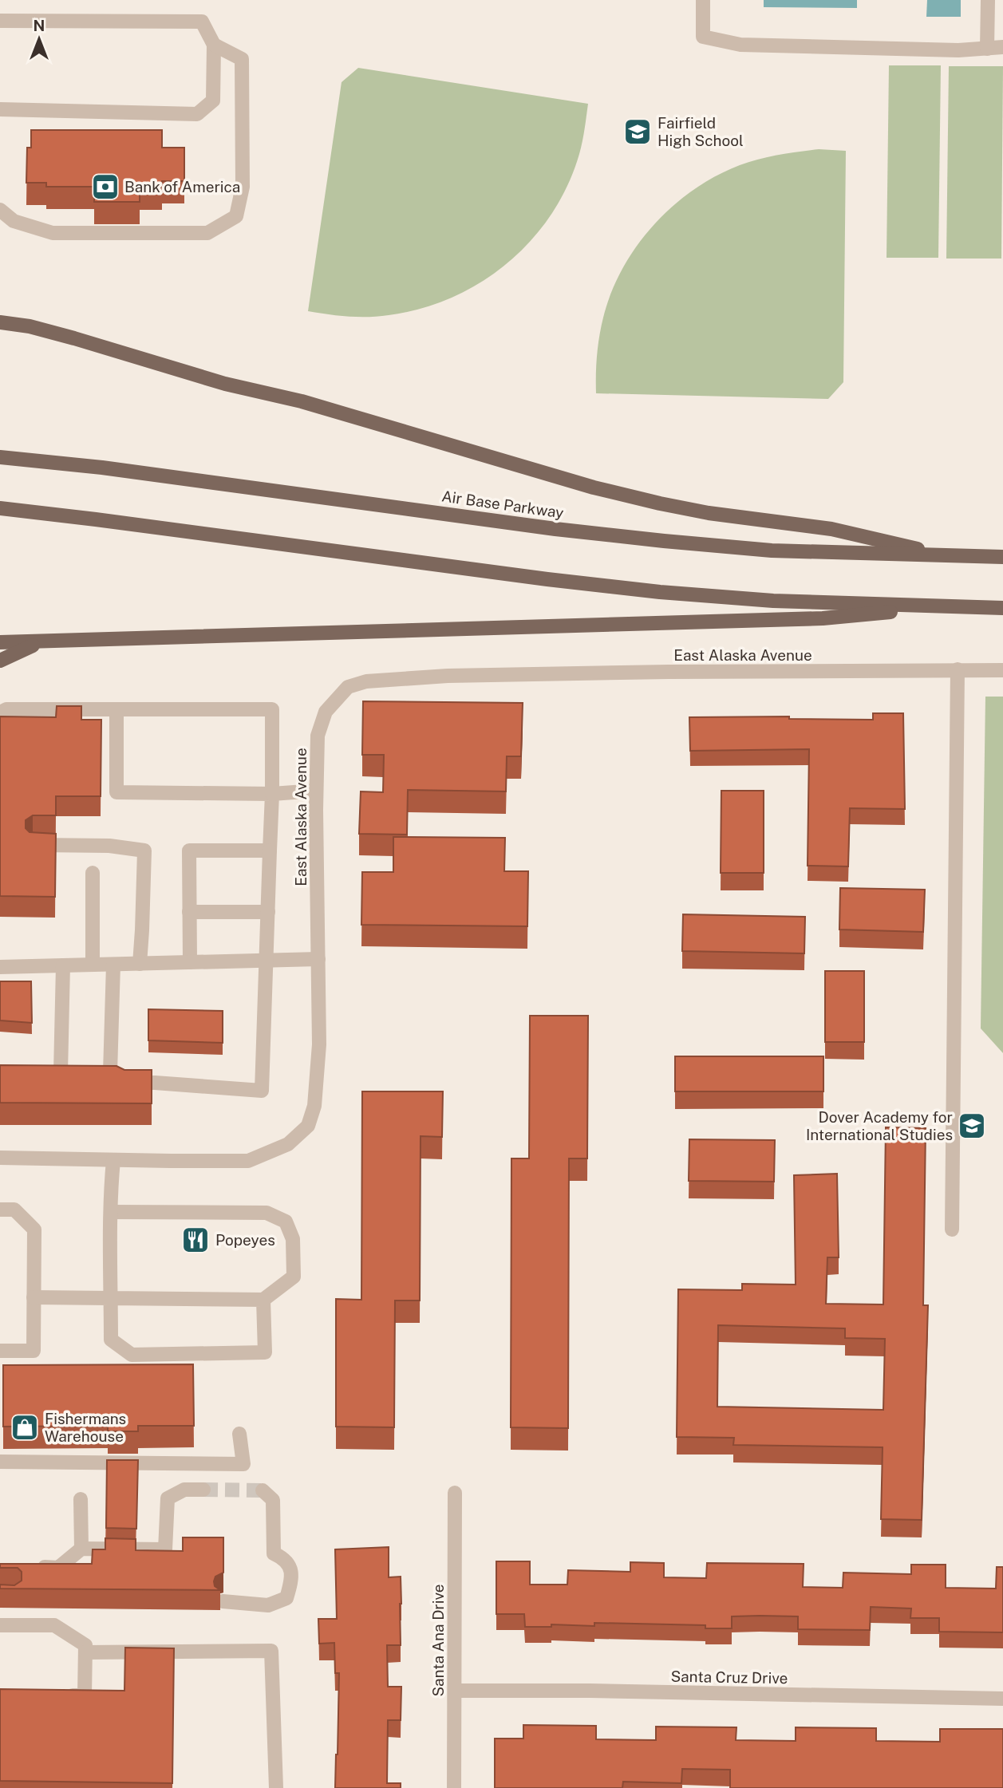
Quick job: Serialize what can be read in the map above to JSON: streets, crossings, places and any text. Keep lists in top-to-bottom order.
{
  "streets": {
    "main road": ["Air Base Parkway"],
    "street": ["East Alaska Avenue", "Santa Ana Drive", "Santa Cruz Drive"]
  },
  "crossings": [
    ["Santa Ana Drive", "Santa Cruz Drive"]
  ],
  "places": {
    "school or university": ["Fairfield High School", "Dover Academy for International Studies"],
    "bank": ["Bank of America"],
    "restaurant": ["Popeyes"],
    "shop": ["Fishermans Warehouse"]
  },
  "north": "top"
}
